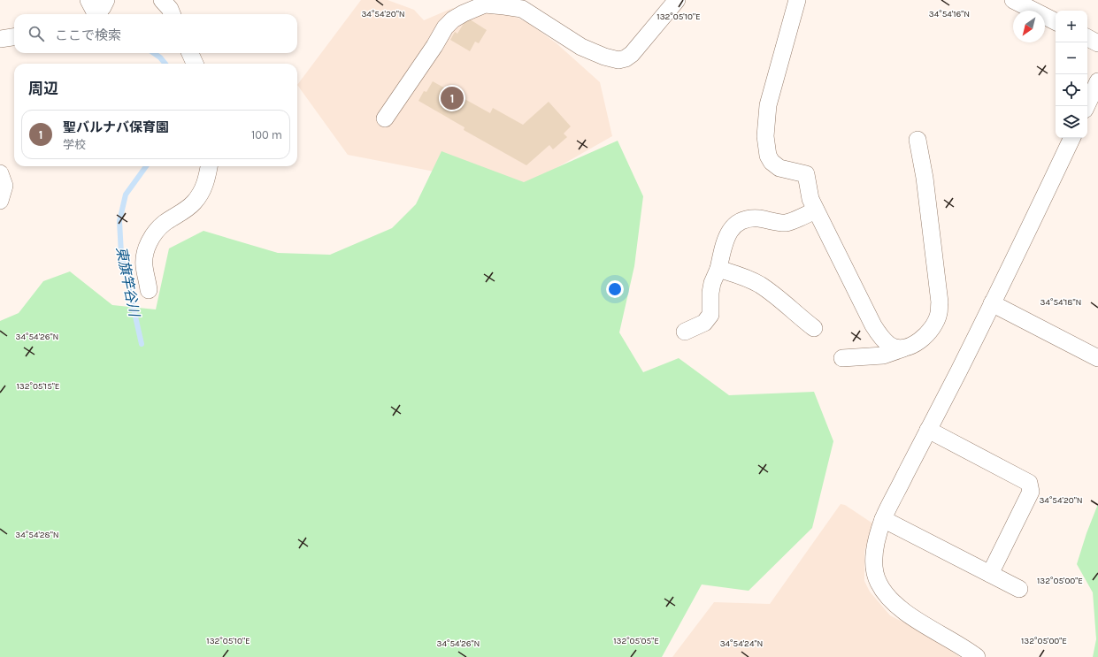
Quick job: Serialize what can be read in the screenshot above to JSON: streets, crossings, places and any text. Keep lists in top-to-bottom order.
{
  "water": ["東旗竿谷川"],
  "north": "bottom left",
  "page": {
    "map_buttons": ["+", "−"],
    "search": "ここで検索",
    "heading": "周辺",
    "pins": "1",
    "list": [
      {
        "mark": "1",
        "name": "聖バルナバ保育園",
        "note": "学校",
        "value": "100 m"
      }
    ]
  },
  "coordinates": [
    "34°54'16\"N",
    "34°54'20\"N",
    "132°05'10\"E",
    "34°54'18\"N",
    "34°54'26\"N",
    "132°05'15\"E",
    "34°54'28\"N",
    "132°05'00\"E",
    "132°05'05\"E",
    "34°54'24\"N"
  ]
}
